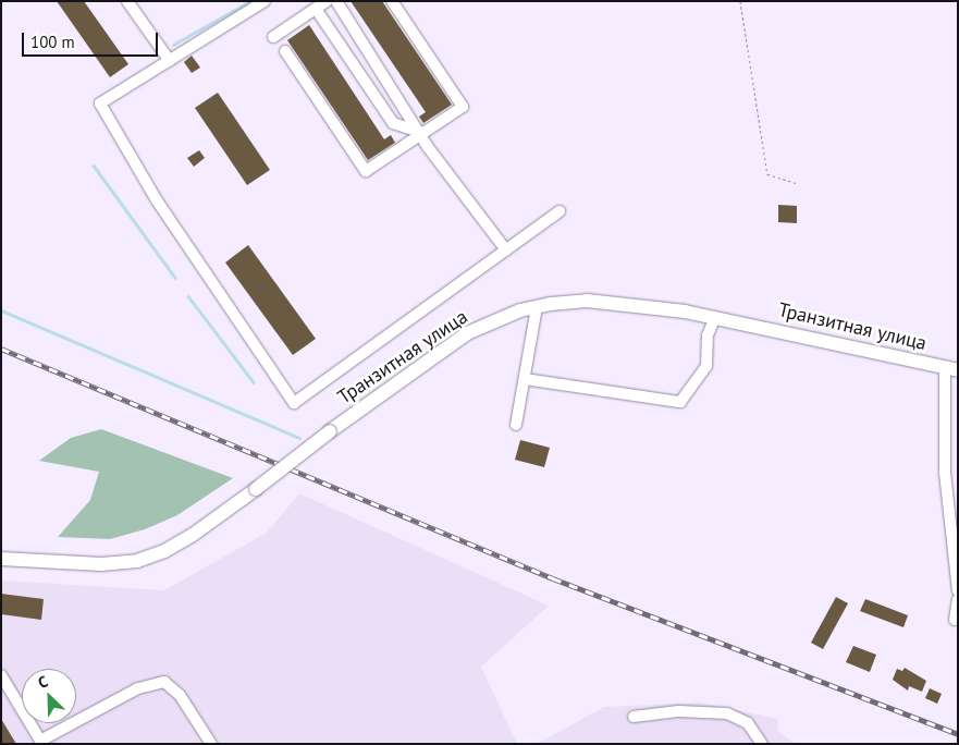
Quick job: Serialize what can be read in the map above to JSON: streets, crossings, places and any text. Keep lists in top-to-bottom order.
{
  "streets": {
    "main road": ["Транзитная улица"]
  },
  "scale_bar": "100 m",
  "north": "top left"
}
